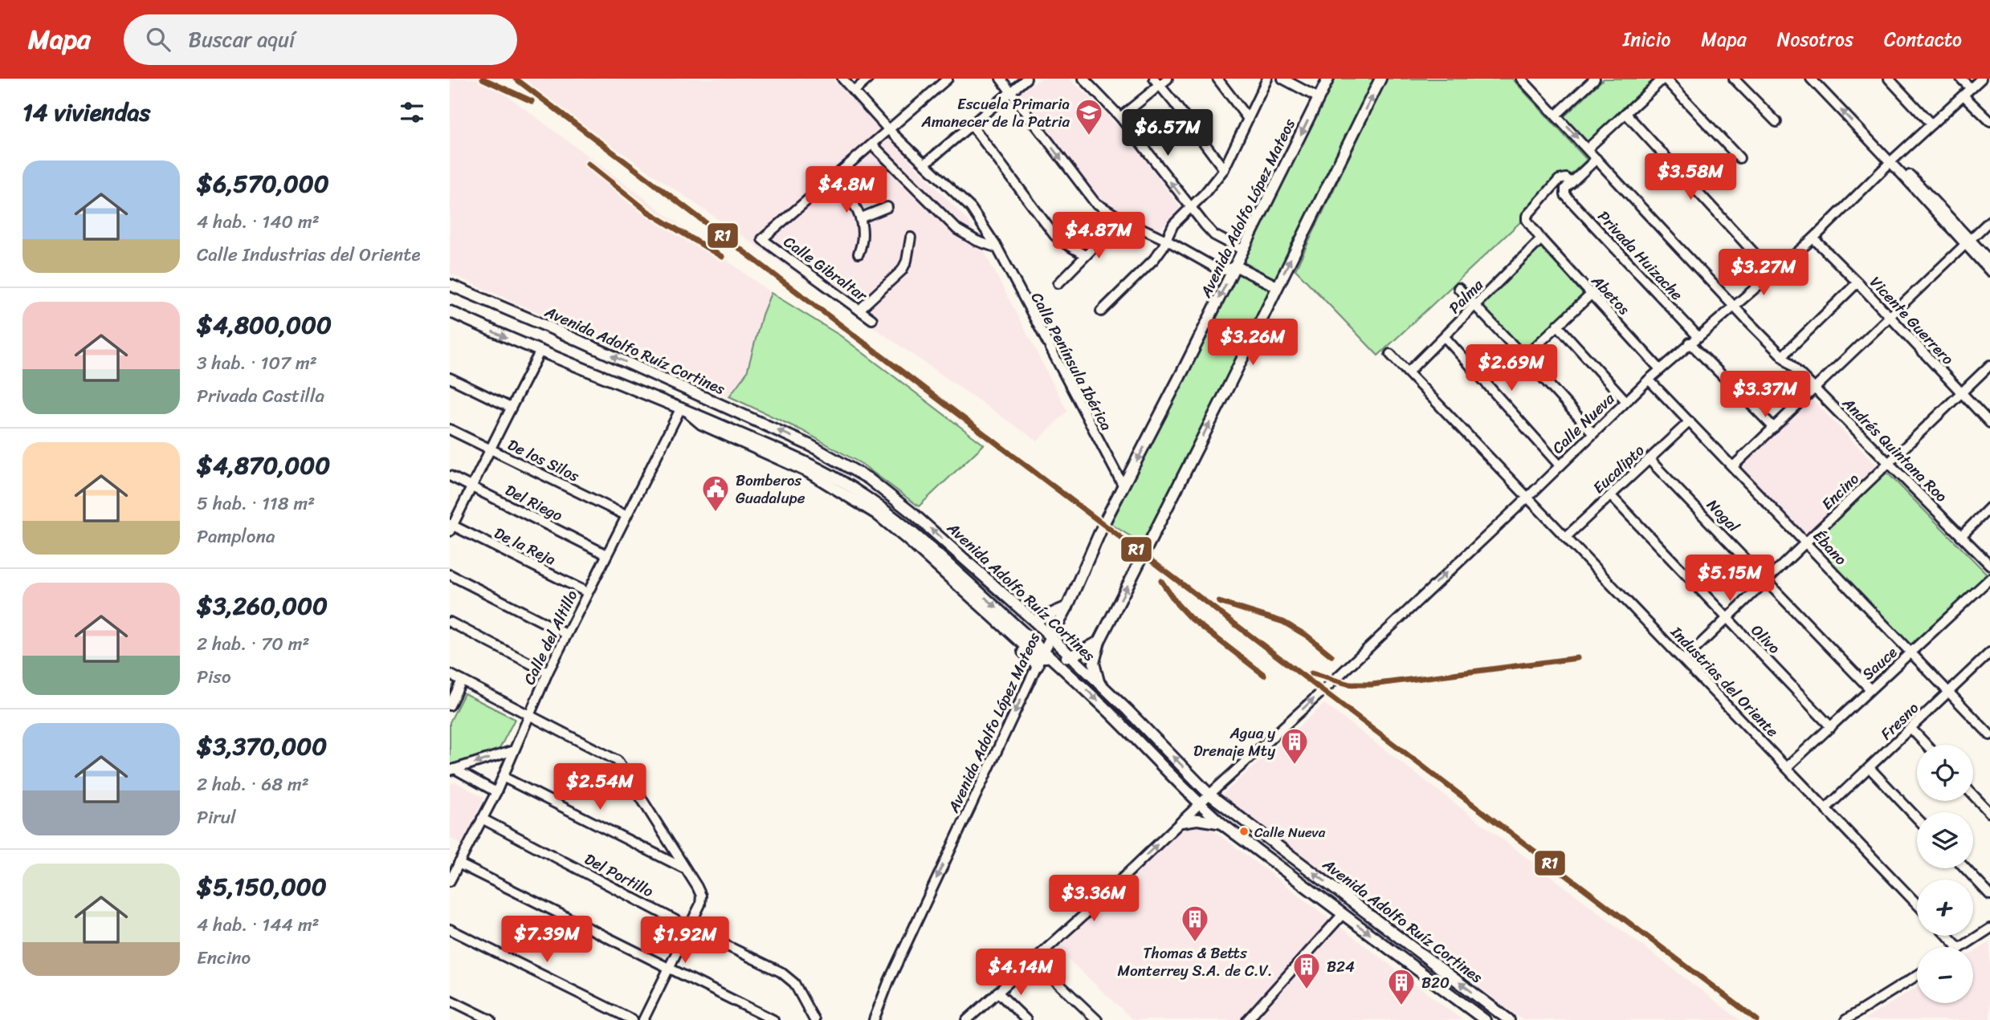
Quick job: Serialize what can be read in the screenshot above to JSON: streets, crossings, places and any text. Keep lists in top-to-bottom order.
{
  "streets": {
    "main road": ["Avenida Adolfo López Mateos", "Avenida Adolfo Ruíz Cortines"],
    "street": [
      "Privada Huizache",
      "Calle Gibraltar",
      "Abetos",
      "Palma",
      "Vicente Guerrero",
      "Calle Península Ibérica",
      "Calle Nueva",
      "Andrés Quintana Roo",
      "De los Silos",
      "Eucalipto",
      "Encino",
      "Del Riego",
      "Nogal",
      "De la Reja",
      "Ébano",
      "Calle del Altillo",
      "Olivo",
      "Sauce",
      "Industrias del Oriente",
      "Fresno",
      "Del Portillo"
    ]
  },
  "crossings": [
    ["Avenida Adolfo López Mateos", "Avenida Adolfo Ruíz Cortines"],
    ["Avenida Adolfo López Mateos", "Calle Península Ibérica"],
    ["Privada Huizache", "Abetos"],
    ["Privada Huizache", "Calle Nueva"],
    ["Abetos", "Palma"],
    ["Abetos", "Calle Nueva"],
    ["Palma", "Industrias del Oriente"],
    ["Vicente Guerrero", "Calle Nueva"],
    ["Vicente Guerrero", "Encino"],
    ["Avenida Adolfo Ruíz Cortines", "Calle Nueva"],
    ["Avenida Adolfo Ruíz Cortines", "Calle del Altillo"],
    ["Calle Nueva", "Andrés Quintana Roo"],
    ["Calle Nueva", "Ébano"],
    ["Calle Nueva", "Industrias del Oriente"],
    ["Andrés Quintana Roo", "Encino"],
    ["De los Silos", "Calle del Altillo"],
    ["Eucalipto", "Nogal"],
    ["Eucalipto", "Ébano"],
    ["Eucalipto", "Olivo"],
    ["Eucalipto", "Industrias del Oriente"],
    ["Encino", "Nogal"],
    ["Encino", "Ébano"],
    ["Encino", "Olivo"],
    ["Encino", "Industrias del Oriente"],
    ["Del Riego", "Calle del Altillo"],
    ["Nogal", "Sauce"],
    ["De la Reja", "Calle del Altillo"],
    ["Ébano", "Sauce"],
    ["Ébano", "Fresno"],
    ["Calle del Altillo", "Del Portillo"],
    ["Olivo", "Sauce"],
    ["Sauce", "Industrias del Oriente"],
    ["Industrias del Oriente", "Fresno"]
  ],
  "one_way": ["Calle Nueva"],
  "places": {
    "school or university": ["Escuela Primaria Amanecer de la Patria"],
    "public building": ["Bomberos Guadalupe"],
    "building": [
      "Agua y Drenaje Mty",
      "Thomas & Betts Monterrey S.A. de C.V.",
      "B24",
      "B20"
    ],
    "other": ["Calle Nueva"]
  },
  "lines": ["transit line R1"],
  "page": {
    "header": "Mapa",
    "search": "Buscar aquí",
    "nav": [
      "Inicio",
      "Mapa",
      "Nosotros",
      "Contacto"
    ],
    "heading": "14 viviendas",
    "price": [
      "$6.57M",
      "$3.58M",
      "$4.8M",
      "$4.87M",
      "$3.27M",
      "$3.26M",
      "$2.69M",
      "$3.37M",
      "$5.15M",
      "$2.54M",
      "$3.36M",
      "$7.39M",
      "$1.92M",
      "$4.14M"
    ],
    "list": [
      {
        "name": "$6,570,000",
        "note": "4 hab. · 140 m² · Calle Industrias del Oriente"
      },
      {
        "name": "$4,800,000",
        "note": "3 hab. · 107 m² · Privada Castilla"
      },
      {
        "name": "$4,870,000",
        "note": "5 hab. · 118 m² · Pamplona"
      },
      {
        "name": "$3,260,000",
        "note": "2 hab. · 70 m² · Piso"
      },
      {
        "name": "$3,370,000",
        "note": "2 hab. · 68 m² · Pirul"
      },
      {
        "name": "$5,150,000",
        "note": "4 hab. · 144 m² · Encino"
      }
    ],
    "map_buttons": ["+", "−"]
  }
}
